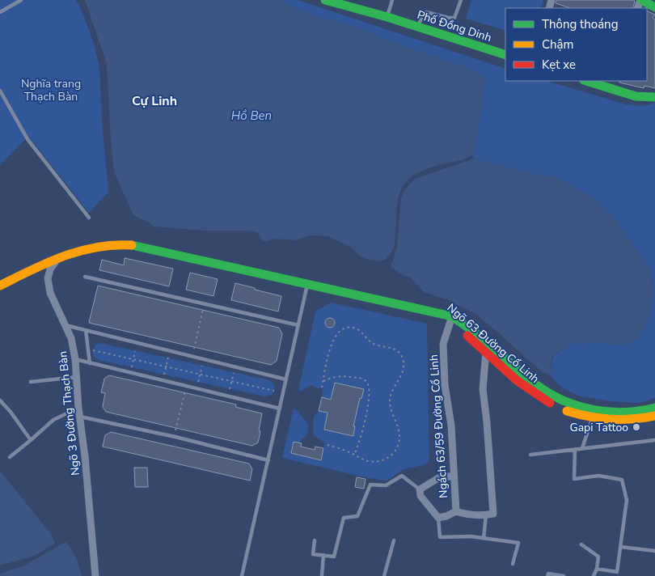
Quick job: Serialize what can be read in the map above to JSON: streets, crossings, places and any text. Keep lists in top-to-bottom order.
{
  "streets": {
    "street": [
      "Phố Đồng Dinh",
      "Ngõ 63 Đường Cổ Linh",
      "Ngõ 3 Đường Thạch Bàn",
      "Ngách 63/59 Đường Cổ Linh"
    ]
  },
  "crossings": [
    ["Ngõ 63 Đường Cổ Linh", "Ngõ 3 Đường Thạch Bàn"],
    ["Ngõ 63 Đường Cổ Linh", "Ngách 63/59 Đường Cổ Linh"]
  ],
  "districts": ["Cự Linh"],
  "water": ["Hồ Ben"],
  "parks": ["Nghĩa trang Thạch Bàn"],
  "places": ["Gapi Tattoo"],
  "legend": ["Thông thoáng", "Chậm", "Kẹt xe"]
}
